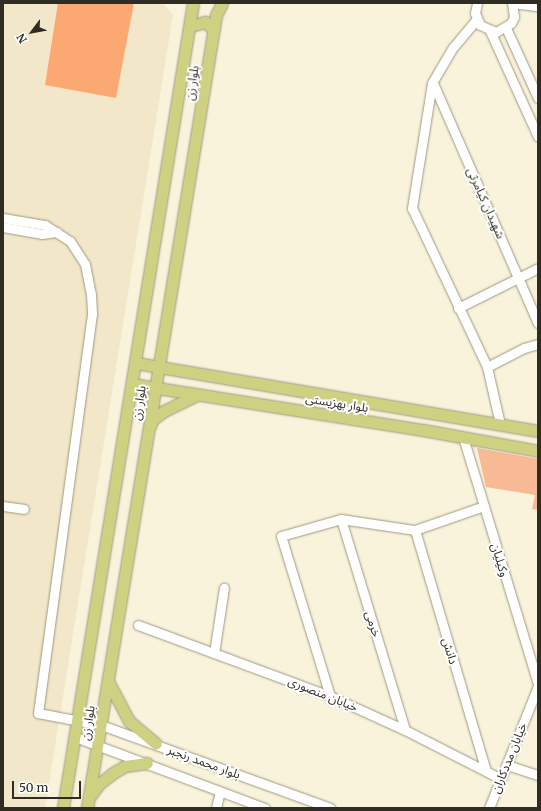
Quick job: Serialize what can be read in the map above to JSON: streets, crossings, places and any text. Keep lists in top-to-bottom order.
{
  "streets": {
    "main road": ["بلوار زن", "بلوار بهزیستی"],
    "street": [
      "شهیدان کیامرثی",
      "وکیلیان",
      "خرمی",
      "دانش",
      "خیابان منصوری",
      "خیابان مددکاران",
      "بلوار محمد رنجبر"
    ]
  },
  "crossings": [
    ["بلوار زن", "بلوار بهزیستی"],
    ["بلوار زن", "بلوار محمد رنجبر"],
    ["بلوار بهزیستی", "وکیلیان"],
    ["وکیلیان", "خیابان مددکاران"],
    ["خرمی", "خیابان منصوری"],
    ["دانش", "خیابان منصوری"],
    ["خیابان منصوری", "خیابان مددکاران"]
  ],
  "scale_bar": "50 m",
  "north": "bottom left"
}
